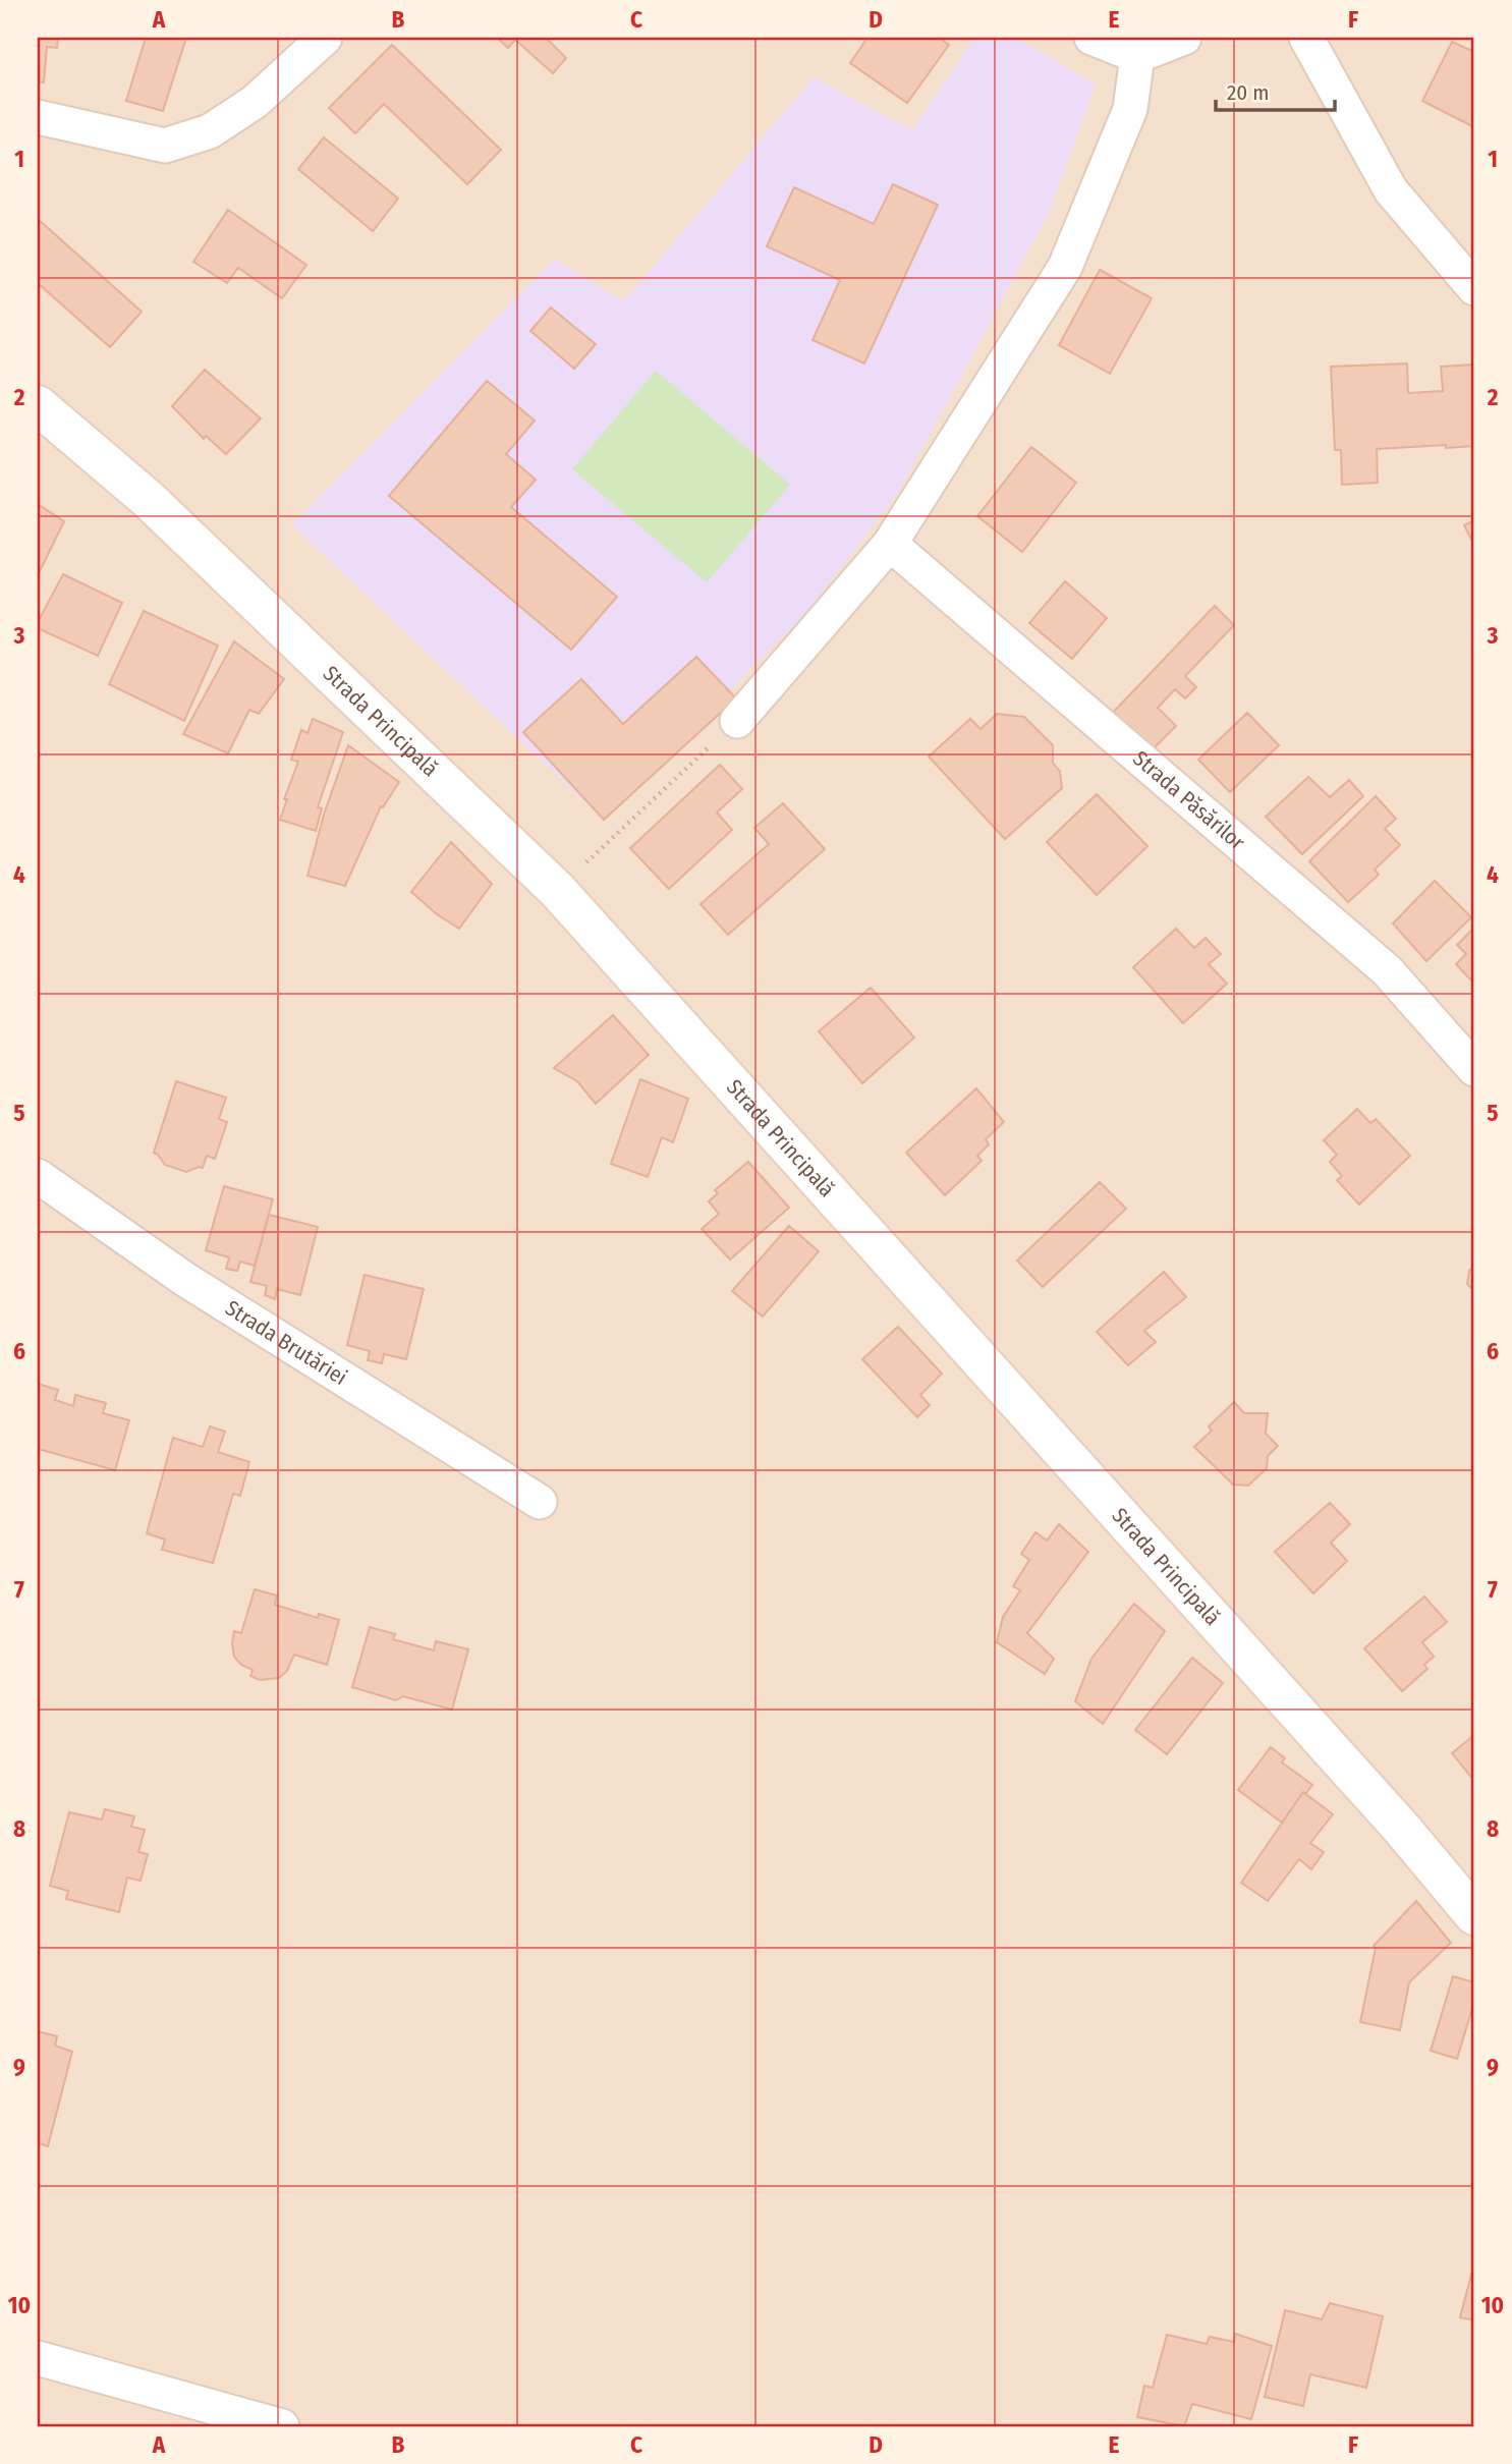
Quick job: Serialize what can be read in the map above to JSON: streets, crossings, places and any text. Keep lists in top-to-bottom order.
{
  "streets": {
    "main road": ["Strada Principală"],
    "street": ["Strada Păsărilor", "Strada Brutăriei"]
  },
  "scale_bar": "20 m",
  "grid": {
    "columns": [
      "A",
      "B",
      "C",
      "D",
      "E",
      "F"
    ],
    "rows": [
      "1",
      "2",
      "3",
      "4",
      "5",
      "6",
      "7",
      "8",
      "9",
      "10"
    ]
  }
}
